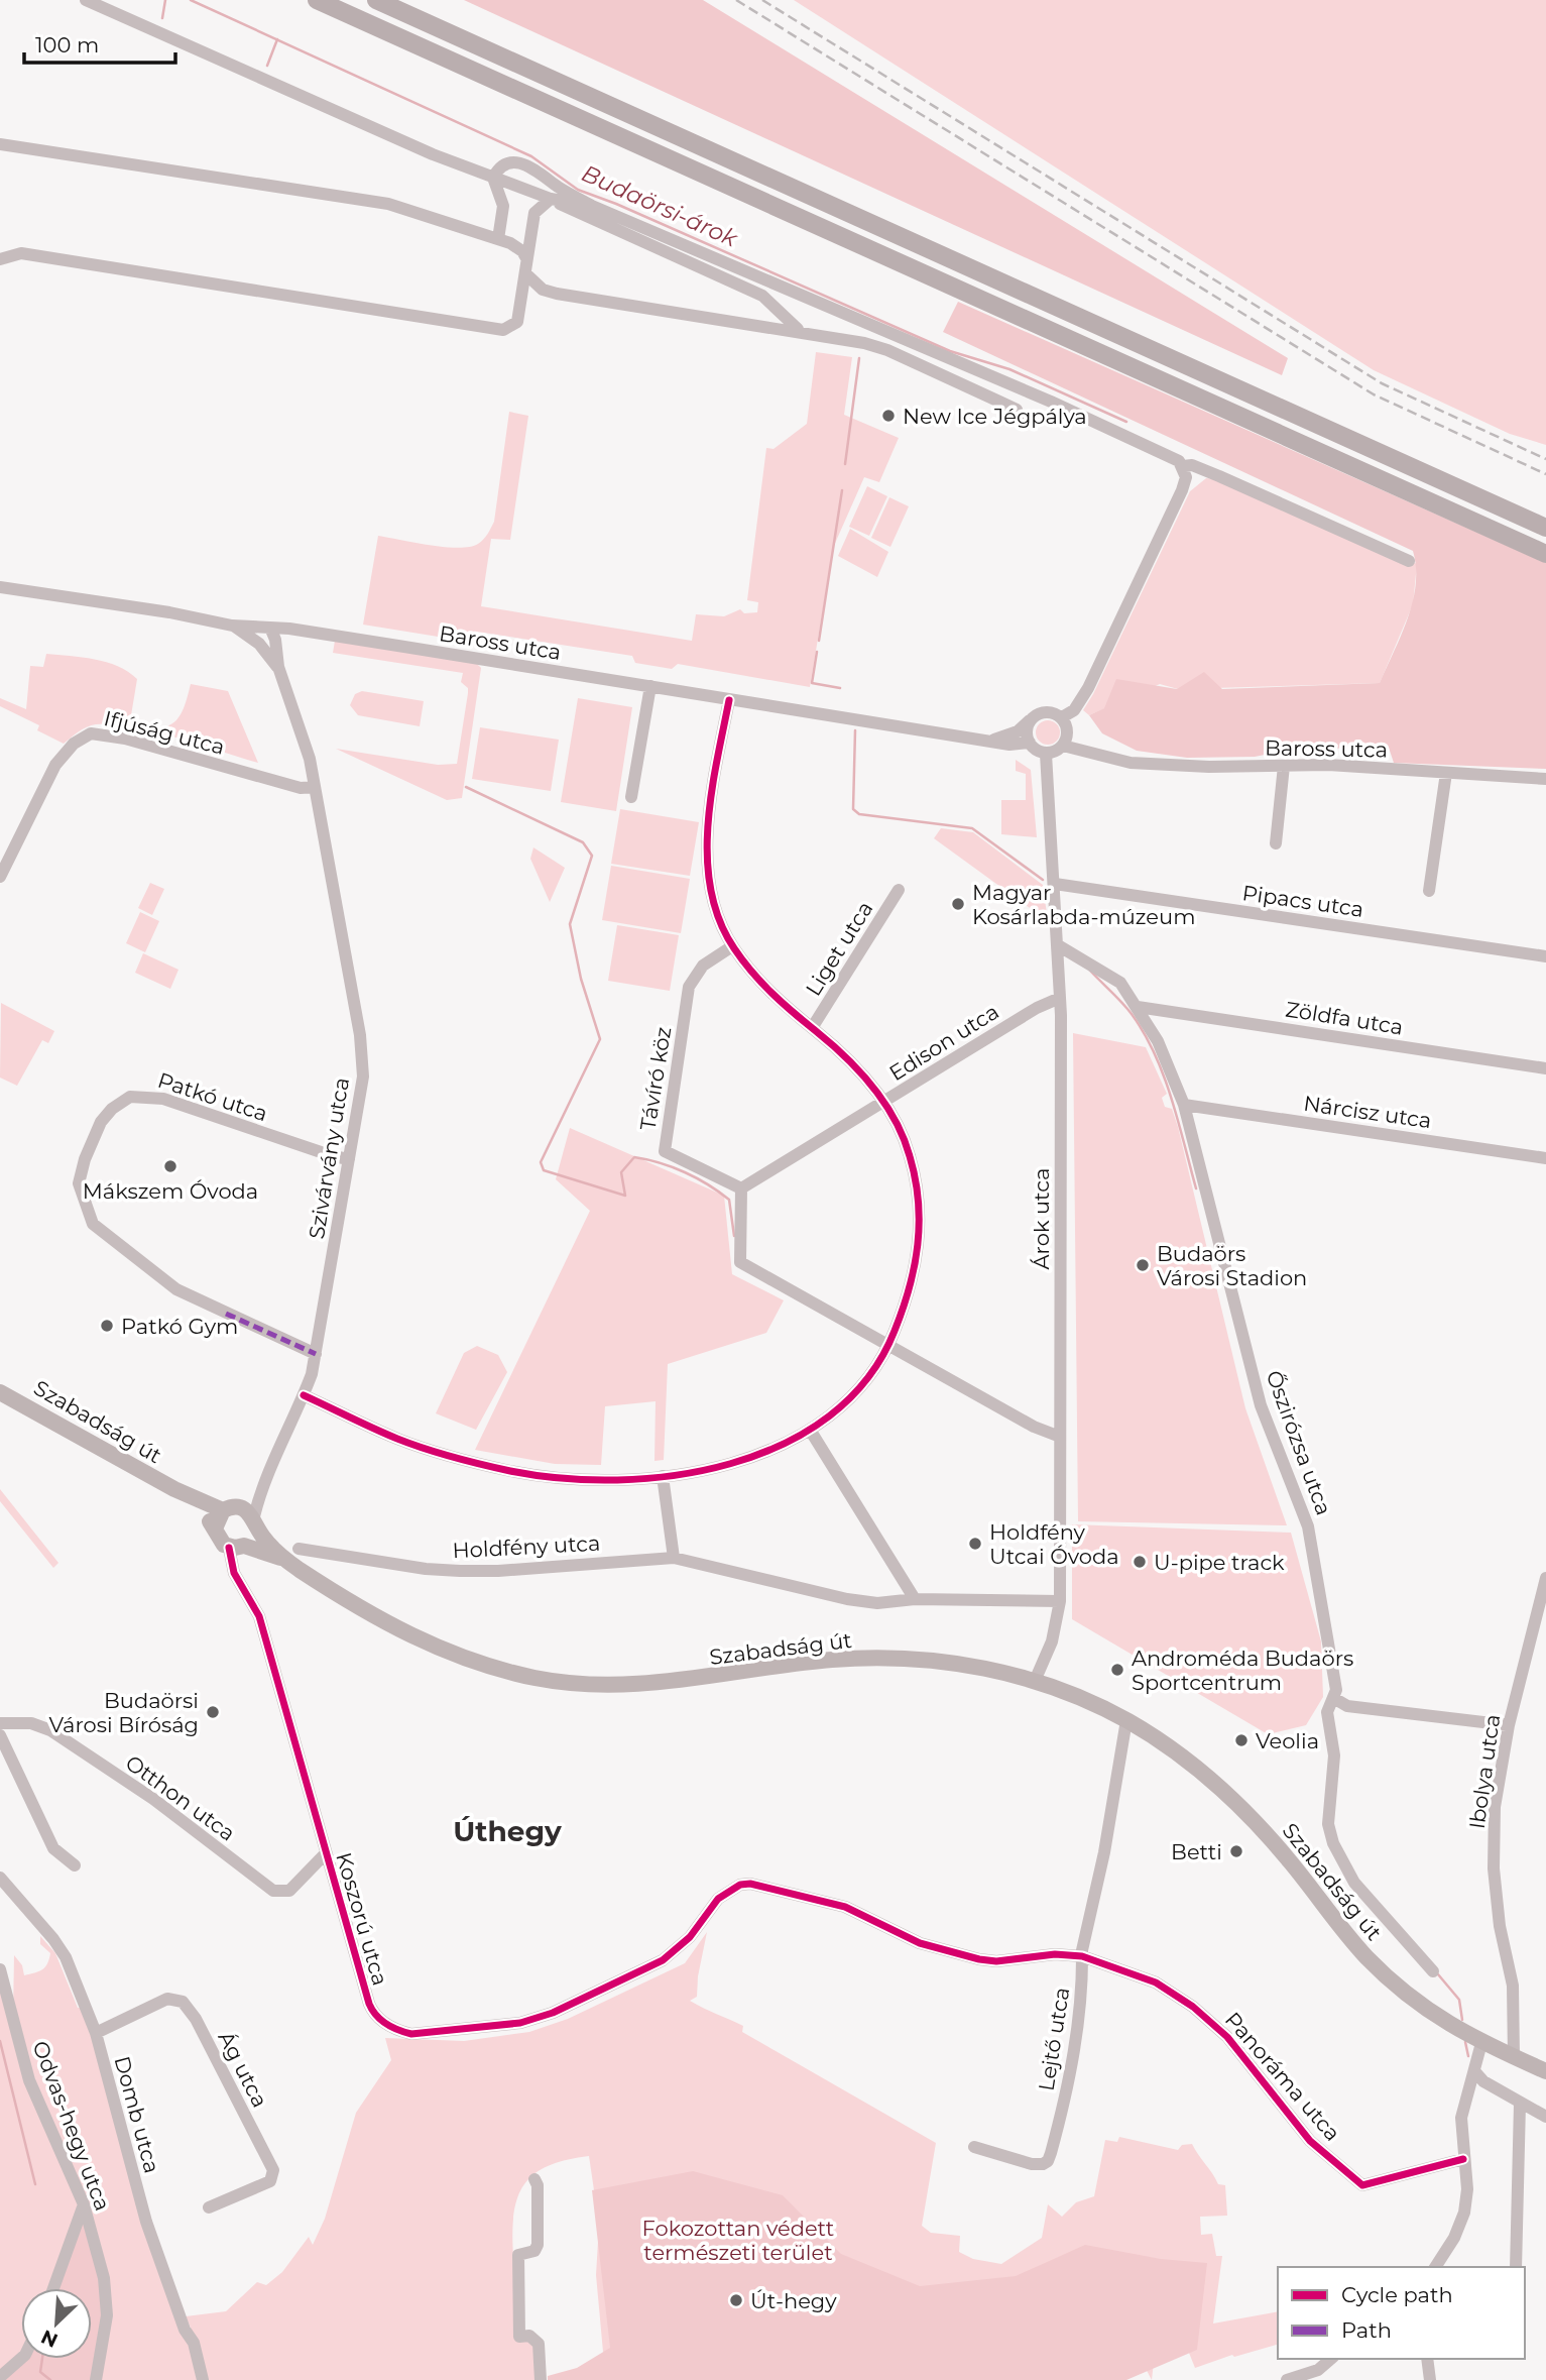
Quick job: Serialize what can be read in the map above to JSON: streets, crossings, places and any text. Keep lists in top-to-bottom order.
{
  "streets": {
    "main road": ["Szabadság út"],
    "street": [
      "Baross utca",
      "Ifjúság utca",
      "Pipacs utca",
      "Liget utca",
      "Zöldfa utca",
      "Edison utca",
      "Távíró köz",
      "Patkó utca",
      "Nárcisz utca",
      "Szivárvány utca",
      "Árok utca",
      "Őszirózsa utca",
      "Holdfény utca",
      "Ibolya utca",
      "Otthon utca",
      "Koszorú utca",
      "Lejtő utca",
      "Ág utca",
      "Panoráma utca",
      "Domb utca",
      "Odvas-hegy utca"
    ]
  },
  "crossings": [
    ["Baross utca", "Szivárvány utca"],
    ["Baross utca", "Árok utca"],
    ["Ifjúság utca", "Szivárvány utca"],
    ["Pipacs utca", "Árok utca"],
    ["Zöldfa utca", "Őszirózsa utca"],
    ["Edison utca", "Távíró köz"],
    ["Edison utca", "Árok utca"],
    ["Patkó utca", "Szivárvány utca"],
    ["Nárcisz utca", "Őszirózsa utca"],
    ["Szivárvány utca", "Szabadság út"],
    ["Szivárvány utca", "Koszorú utca"],
    ["Árok utca", "Szabadság út"],
    ["Árok utca", "Őszirózsa utca"],
    ["Árok utca", "Holdfény utca"],
    ["Szabadság út", "Ibolya utca"],
    ["Szabadság út", "Koszorú utca"],
    ["Szabadság út", "Lejtő utca"],
    ["Otthon utca", "Koszorú utca"],
    ["Koszorú utca", "Panoráma utca"],
    ["Lejtő utca", "Panoráma utca"],
    ["Ág utca", "Domb utca"]
  ],
  "districts": ["Úthegy"],
  "water": ["Budaörsi-árok"],
  "parks": ["Fokozottan védett természeti terület"],
  "places": [
    "New Ice Jégpálya",
    "Magyar Kosárlabda-múzeum",
    "Mákszem Óvoda",
    "Budaörs Városi Stadion",
    "Patkó Gym",
    "Holdfény Utcai Óvoda",
    "U-pipe track",
    "Androméda Budaörs Sportcentrum",
    "Budaörsi Városi Bíróság",
    "Veolia",
    "Betti",
    "Út-hegy"
  ],
  "legend": ["Cycle path", "Path"],
  "scale_bar": "100 m",
  "north": "bottom left"
}
